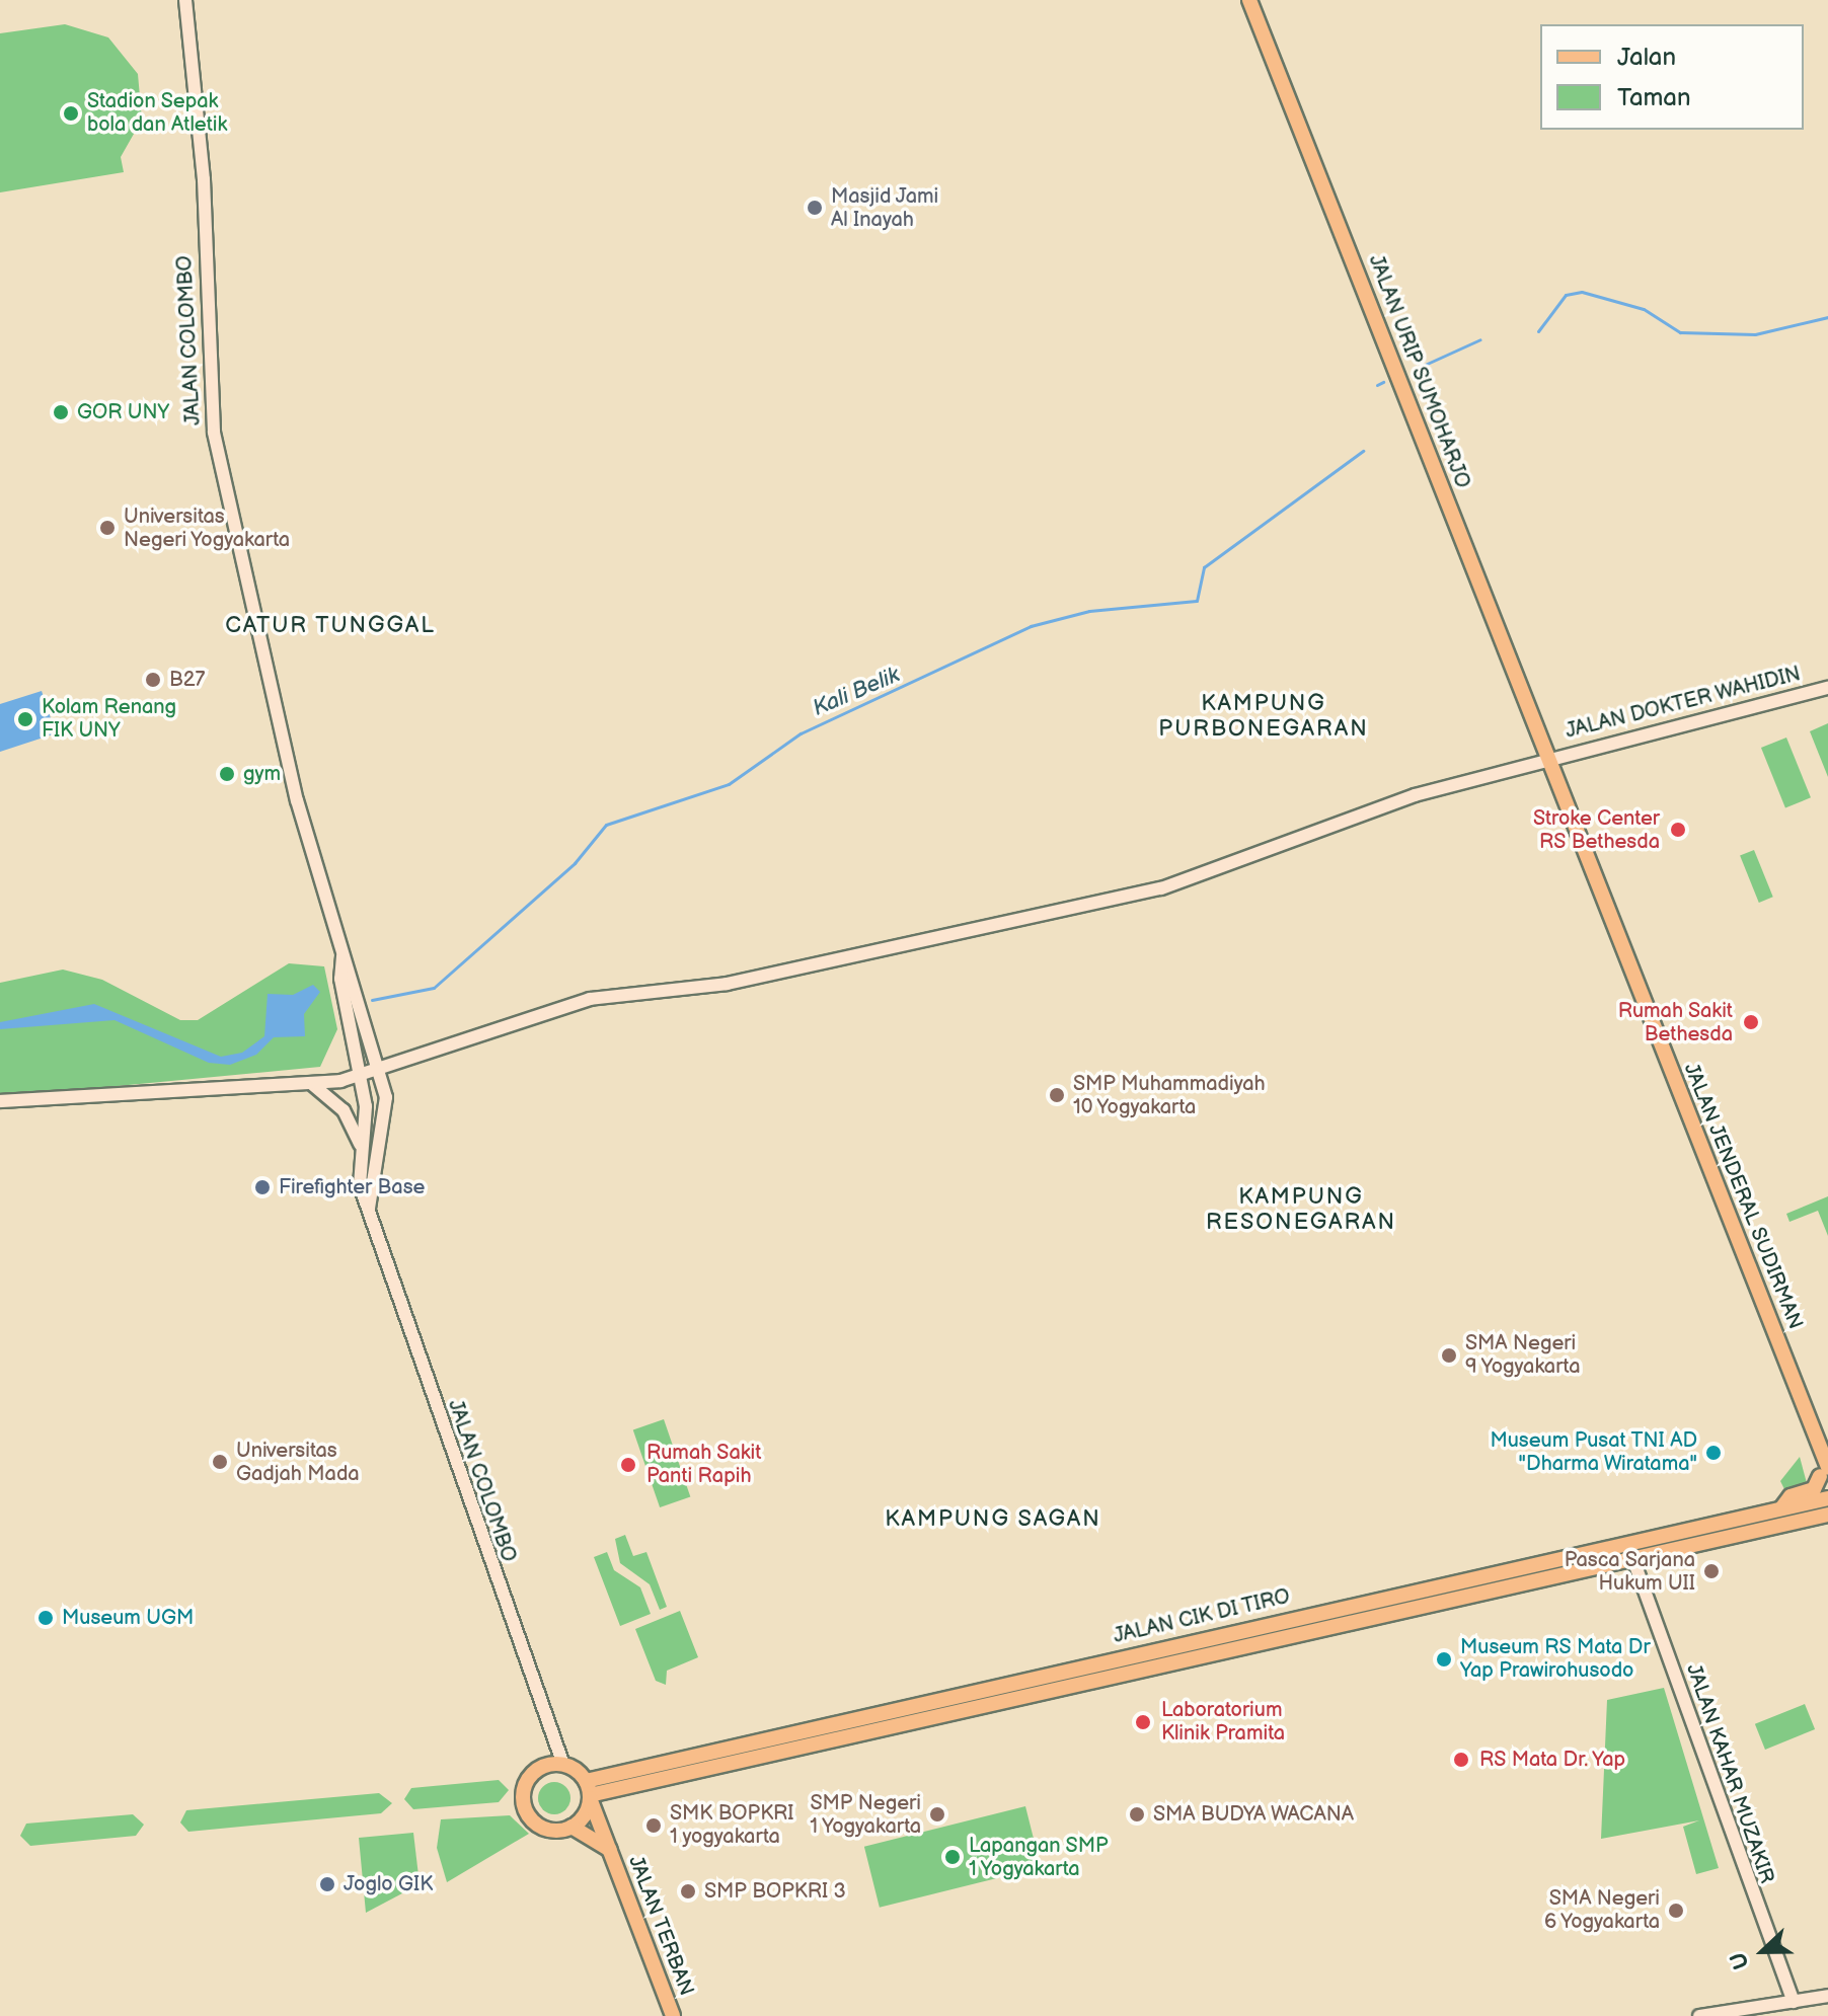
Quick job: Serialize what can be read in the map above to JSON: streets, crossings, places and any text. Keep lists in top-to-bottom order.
{
  "streets": {
    "main road": [
      "JALAN COLOMBO",
      "JALAN URIP SUMOHARJO",
      "JALAN DOKTER WAHIDIN",
      "JALAN JENDERAL SUDIRMAN",
      "JALAN CIK DI TIRO",
      "JALAN KAHAR MUZAKIR",
      "JALAN TERBAN"
    ]
  },
  "crossings": [
    ["JALAN COLOMBO", "JALAN DOKTER WAHIDIN"],
    ["JALAN COLOMBO", "JALAN CIK DI TIRO"],
    ["JALAN COLOMBO", "JALAN TERBAN"],
    ["JALAN URIP SUMOHARJO", "JALAN DOKTER WAHIDIN"],
    ["JALAN URIP SUMOHARJO", "JALAN JENDERAL SUDIRMAN"],
    ["JALAN DOKTER WAHIDIN", "JALAN JENDERAL SUDIRMAN"],
    ["JALAN CIK DI TIRO", "JALAN KAHAR MUZAKIR"],
    ["JALAN CIK DI TIRO", "JALAN TERBAN"]
  ],
  "districts": [
    "CATUR TUNGGAL",
    "KAMPUNG PURBONEGARAN",
    "KAMPUNG RESONEGARAN",
    "KAMPUNG SAGAN"
  ],
  "water": ["Kali Belik"],
  "places": [
    "Stadion Sepak bola dan Atletik",
    "Masjid Jami Al Inayah",
    "GOR UNY",
    "Universitas Negeri Yogyakarta",
    "B27",
    "Kolam Renang FIK UNY",
    "gym",
    "Stroke Center RS Bethesda",
    "Rumah Sakit Bethesda",
    "SMP Muhammadiyah 10 Yogyakarta",
    "Firefighter Base",
    "SMA Negeri 9 Yogyakarta",
    "Museum Pusat TNI AD \"Dharma Wiratama\"",
    "Universitas Gadjah Mada",
    "Rumah Sakit Panti Rapih",
    "Pasca Sarjana Hukum UII",
    "Museum UGM",
    "Museum RS Mata Dr Yap Prawirohusodo",
    "Laboratorium Klinik Pramita",
    "RS Mata Dr. Yap",
    "SMP Negeri 1 Yogyakarta",
    "SMA BUDYA WACANA",
    "SMK BOPKRI 1 yogyakarta",
    "Lapangan SMP 1 Yogyakarta",
    "Joglo GIK",
    "SMP BOPKRI 3",
    "SMA Negeri 6 Yogyakarta"
  ],
  "legend": ["Jalan", "Taman"],
  "north": "left"
}
